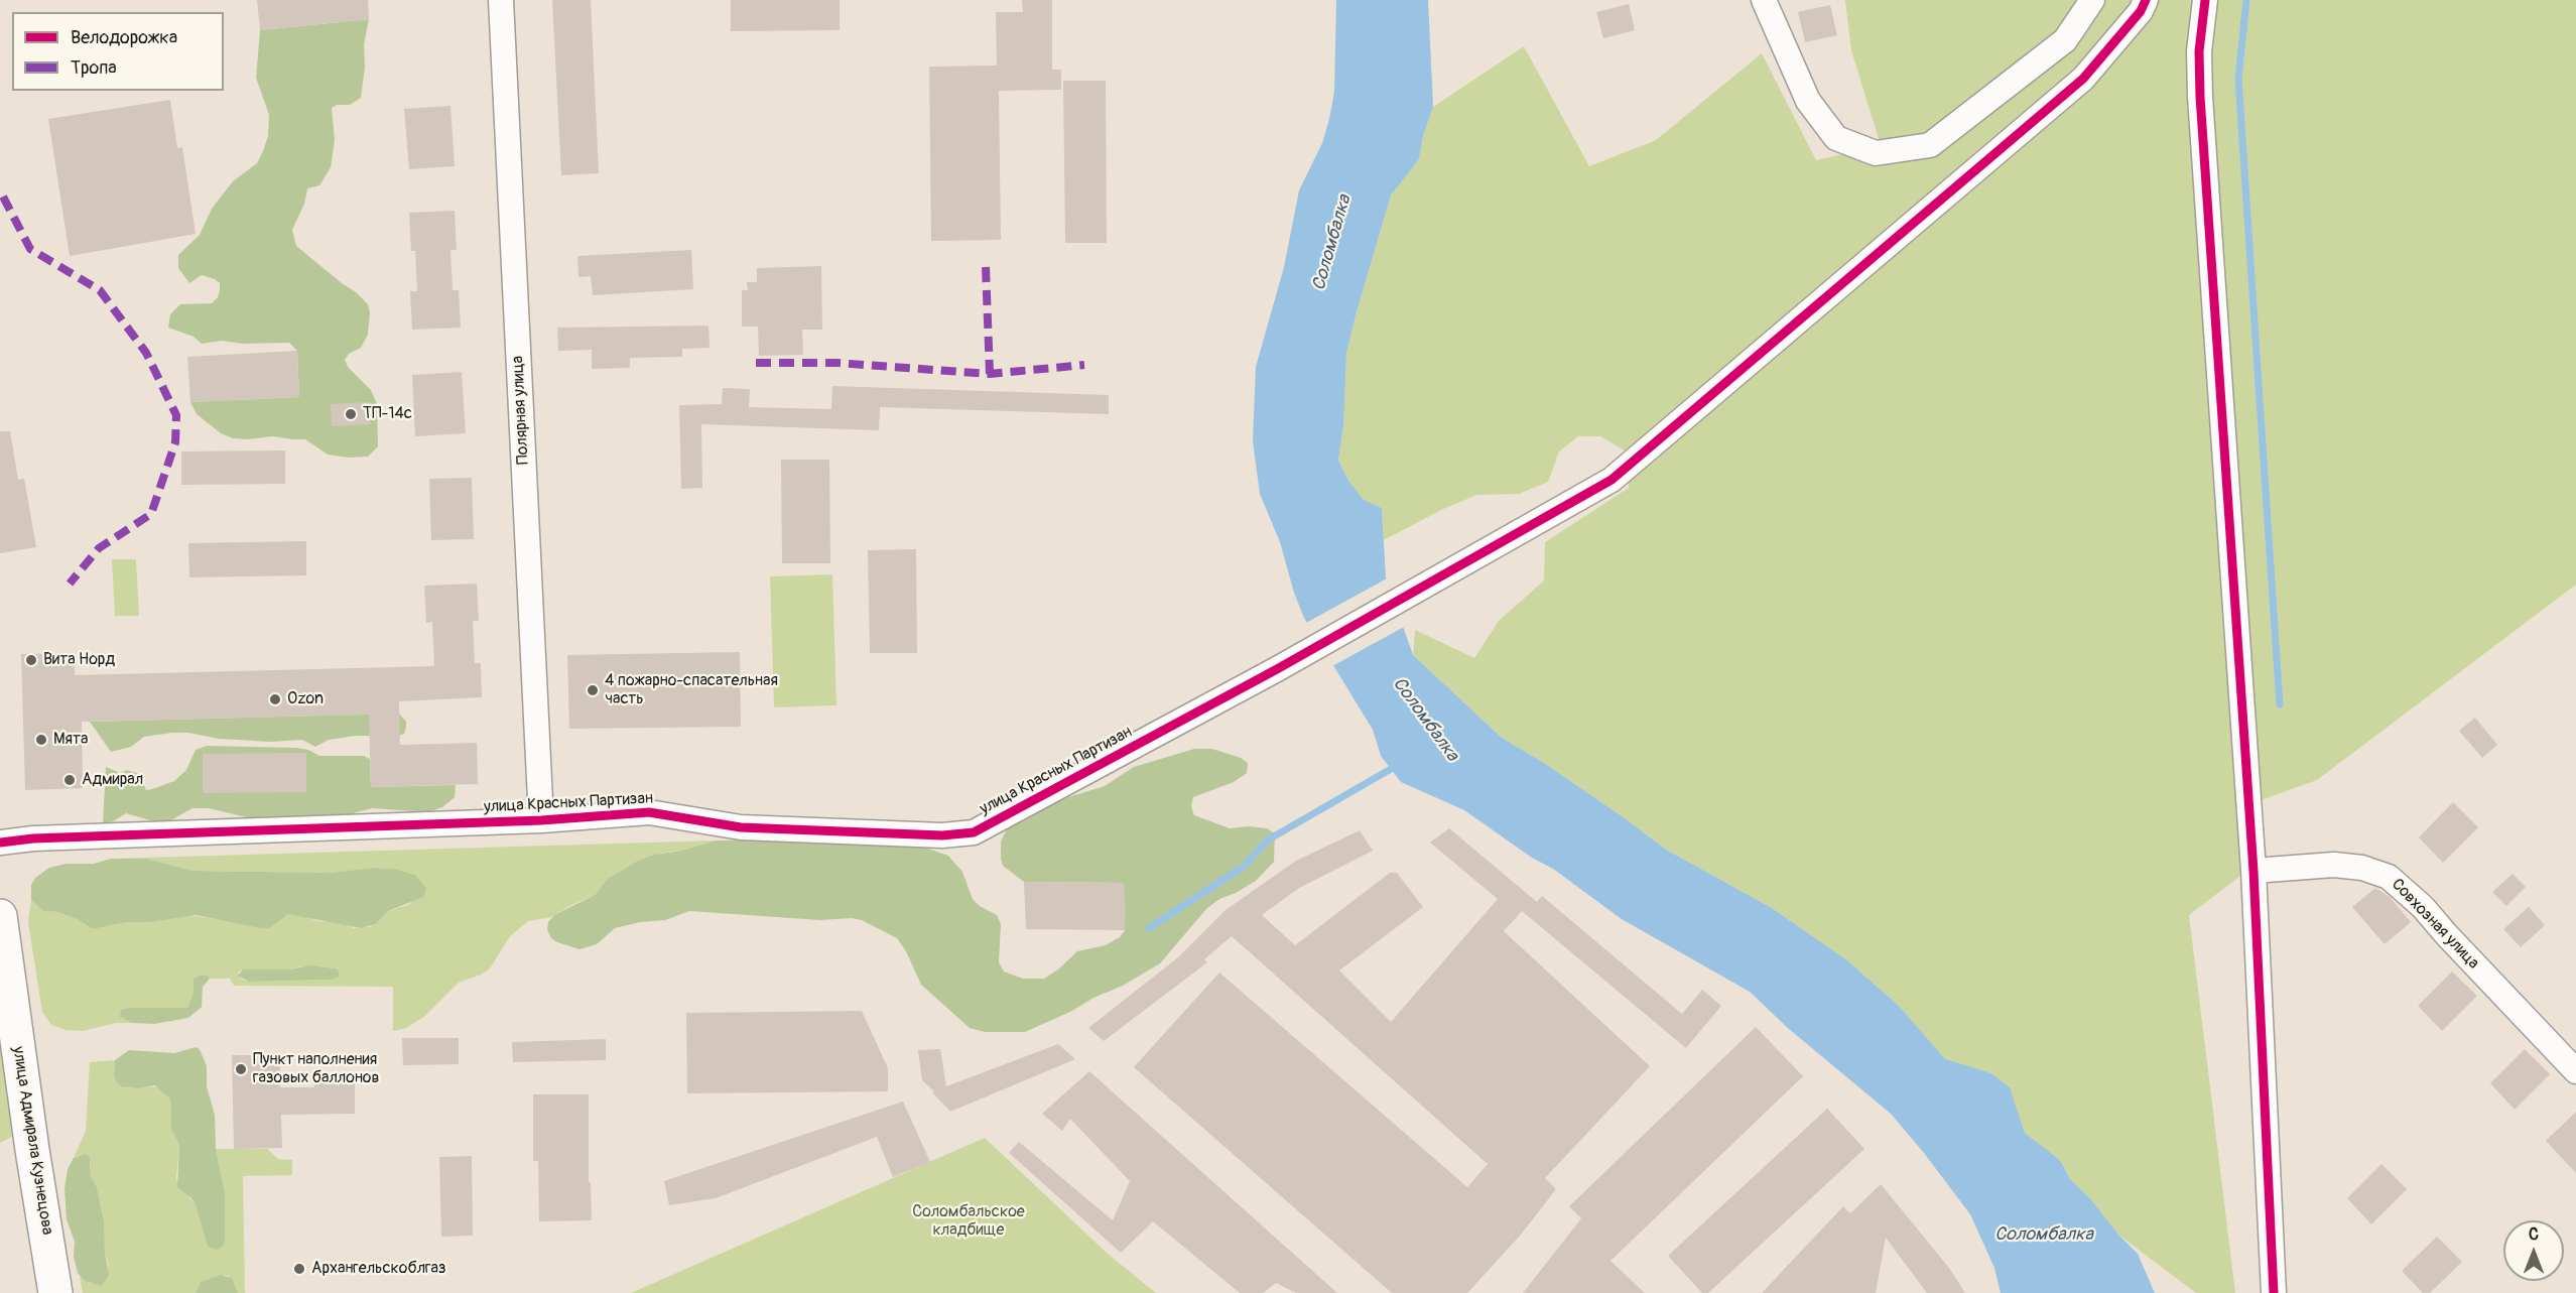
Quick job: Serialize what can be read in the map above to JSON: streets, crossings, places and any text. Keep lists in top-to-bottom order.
{
  "streets": {
    "main road": ["улица Адмирала Кузнецова"],
    "street": ["Полярная улица", "улица Красных Партизан", "Совхозная улица"]
  },
  "crossings": [
    ["Полярная улица", "улица Красных Партизан"]
  ],
  "water": ["Соломбалка"],
  "parks": ["Соломбальское кладбище"],
  "places": [
    "ТП-14с",
    "Вита Норд",
    "4 пожарно-спасательная часть",
    "Ozon",
    "Мята",
    "Адмирал",
    "Пункт наполнения газовых баллонов",
    "Архангельскоблгаз"
  ],
  "legend": ["Велодорожка", "Тропа"],
  "north": "top"
}
